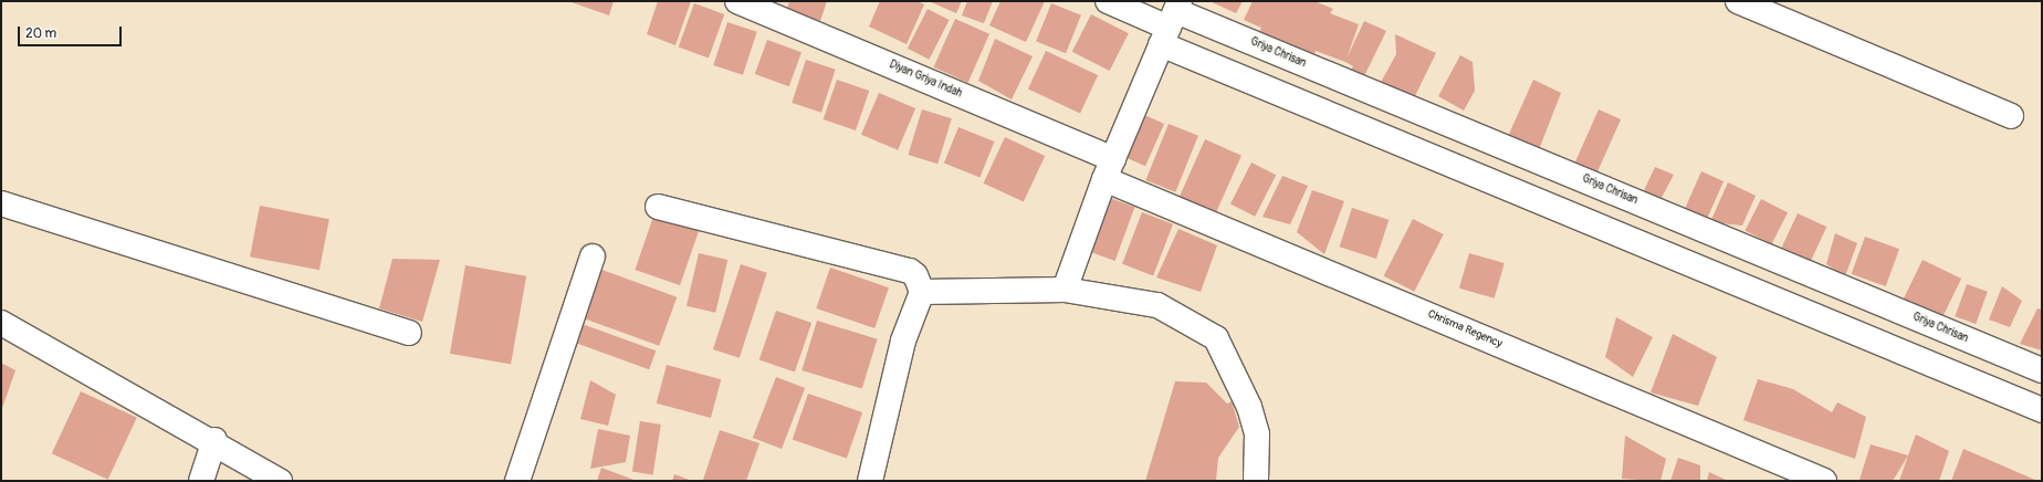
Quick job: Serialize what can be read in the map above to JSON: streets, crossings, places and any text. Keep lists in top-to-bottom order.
{
  "streets": {
    "street": ["Griya Chrisan", "Diyan Griya Indah", "Chrisma Regency"]
  },
  "crossings": [
    ["Diyan Griya Indah", "Chrisma Regency"]
  ],
  "scale_bar": "20 m"
}
